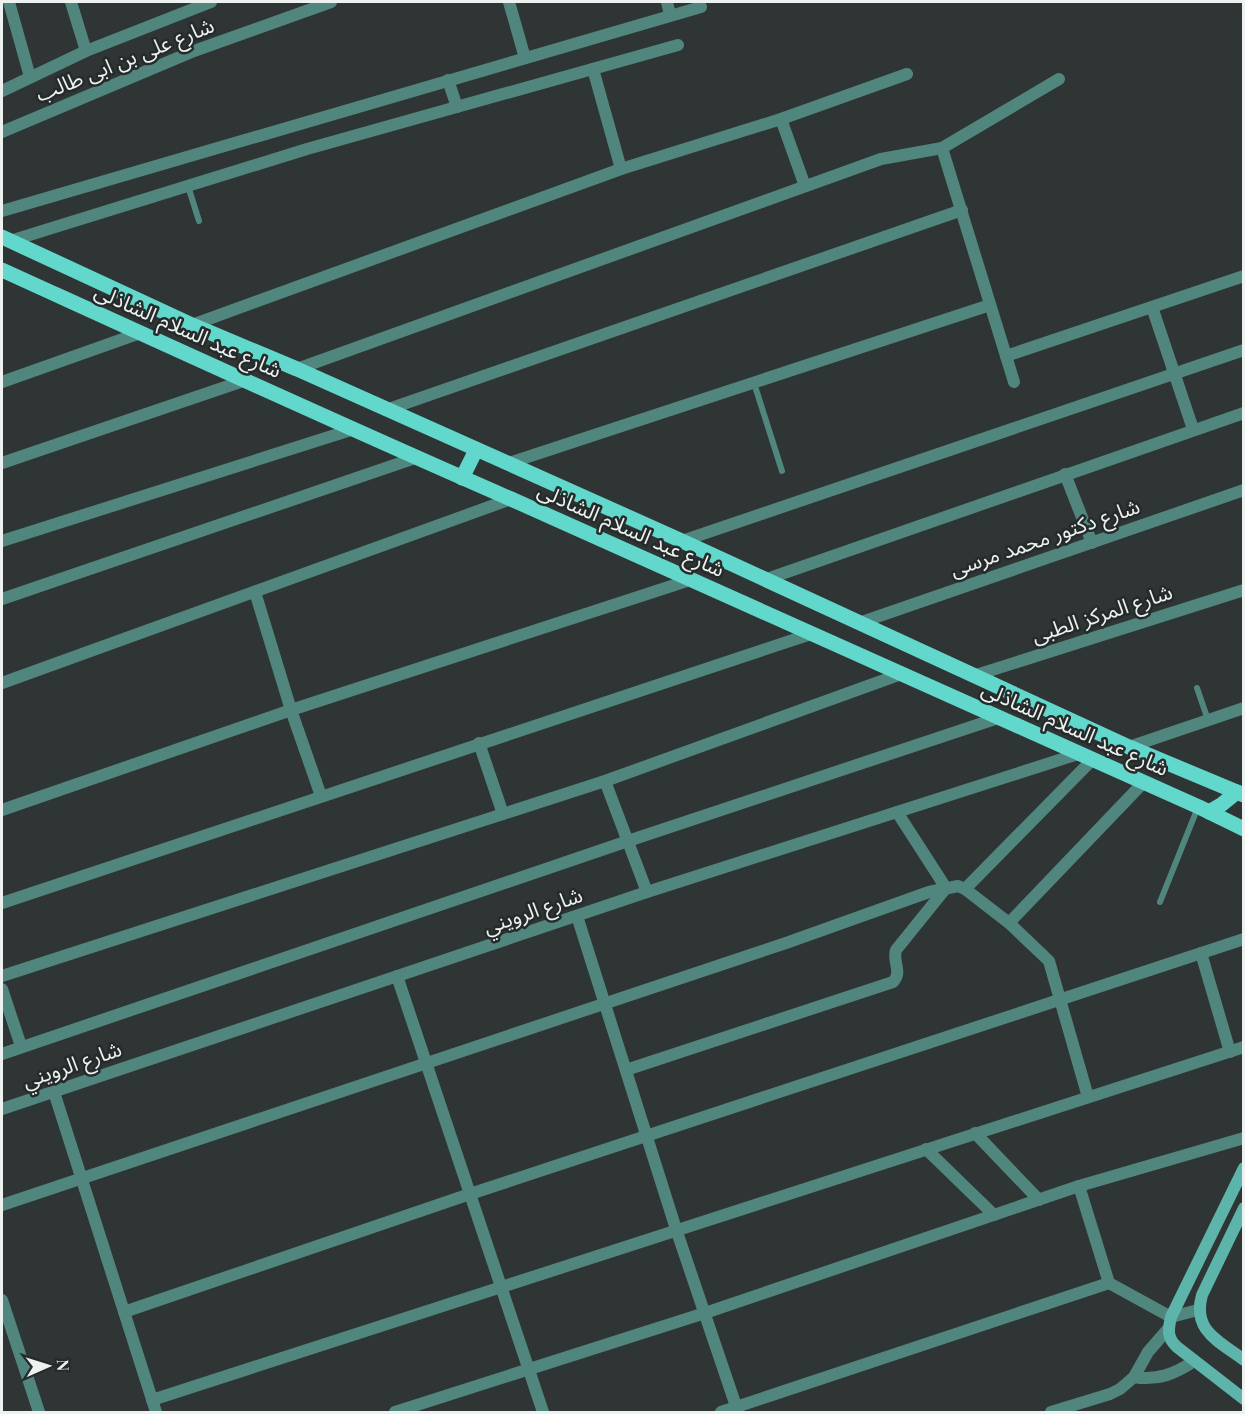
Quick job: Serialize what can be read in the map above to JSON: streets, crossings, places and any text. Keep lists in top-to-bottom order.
{
  "streets": {
    "main road": ["شارع عبد السلام الشاذلى"],
    "street": [
      "شارع على بن ابى طالب",
      "شارع دكتور محمد مرسى",
      "شارع المركز الطبى",
      "شارع الرويني"
    ]
  },
  "crossings": [
    ["شارع عبد السلام الشاذلى", "شارع دكتور محمد مرسى"],
    ["شارع عبد السلام الشاذلى", "شارع المركز الطبى"],
    ["شارع عبد السلام الشاذلى", "شارع الرويني"]
  ],
  "north": "right"
}
